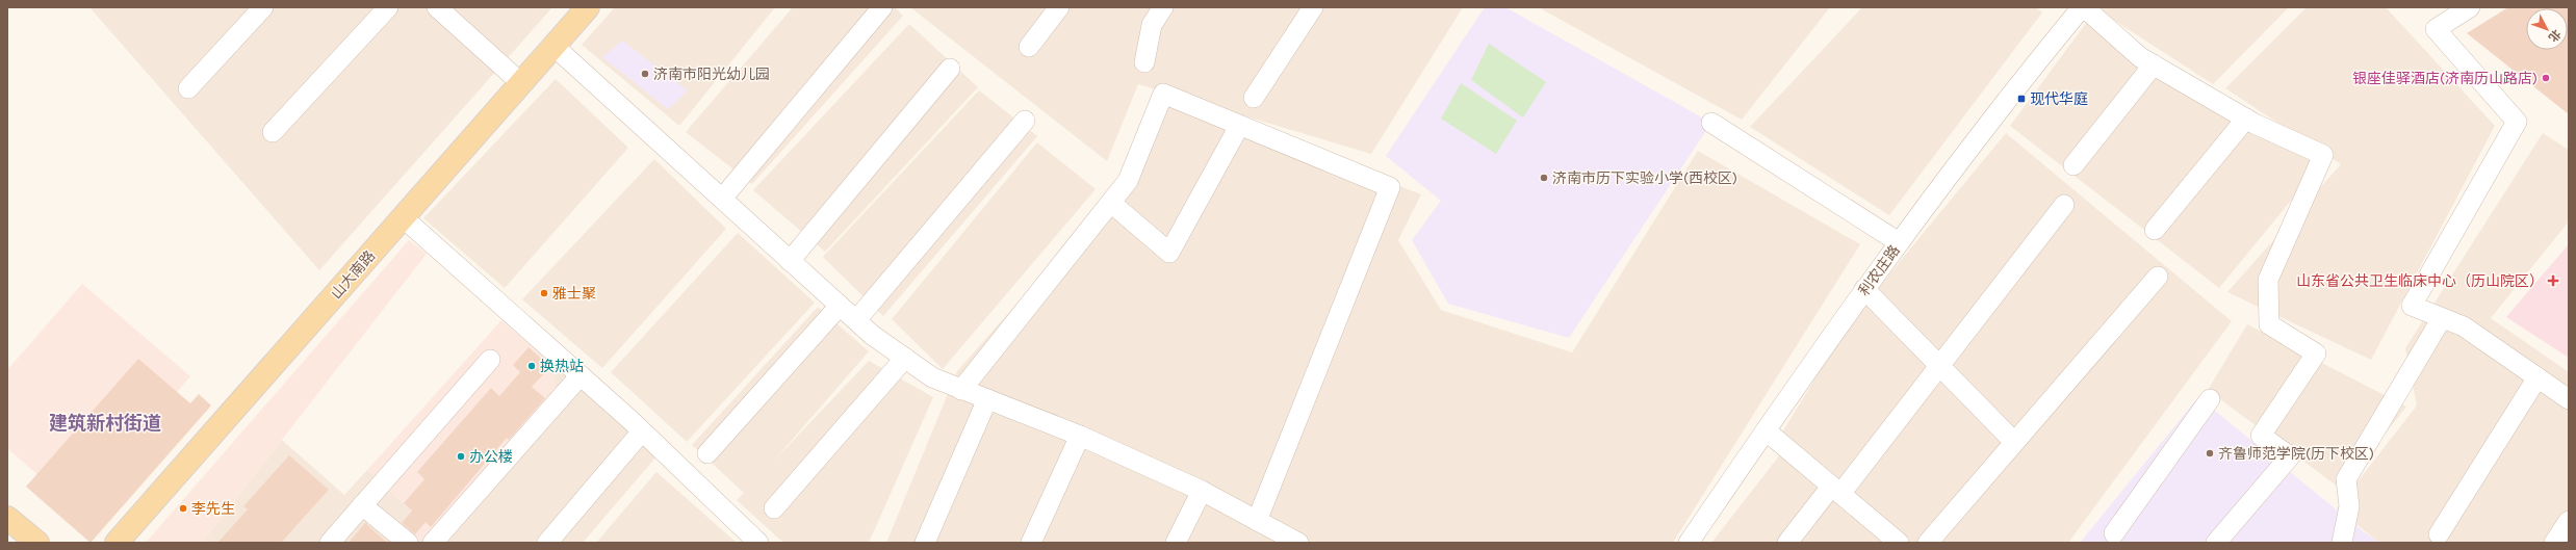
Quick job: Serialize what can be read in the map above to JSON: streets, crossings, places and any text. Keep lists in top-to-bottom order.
{
  "streets": {
    "main road": ["山大南路"],
    "street": ["利农庄路"]
  },
  "districts": ["建筑新村街道"],
  "places": {
    "other": [
      "济南市阳光幼儿园",
      "银座佳驿酒店(济南历山路店)",
      "济南市历下实验小学(西校区)",
      "雅士聚",
      "换热站",
      "齐鲁师范学院(历下校区)",
      "办公楼",
      "李先生"
    ],
    "transit": ["现代华庭"],
    "health": ["山东省公共卫生临床中心（历山院区）"]
  },
  "north": "bottom right"
}
